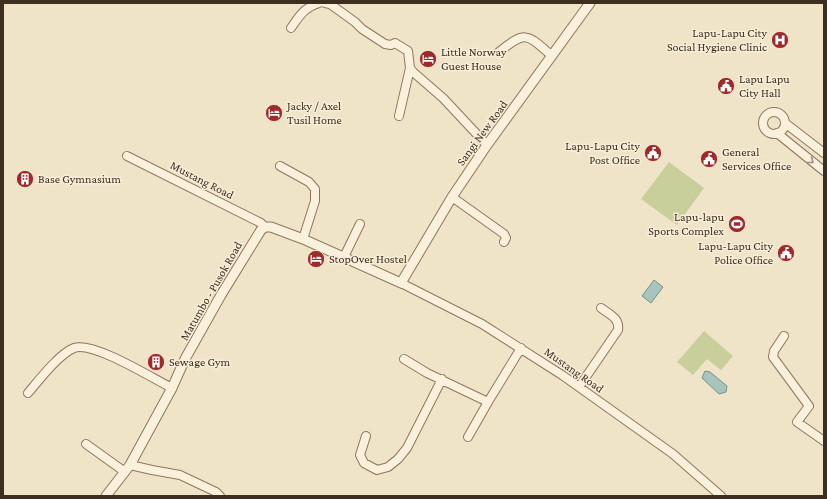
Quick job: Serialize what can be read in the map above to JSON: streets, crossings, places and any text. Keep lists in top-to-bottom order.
{
  "streets": {
    "street": ["Sangi New Road", "Mustang Road", "Matumbo - Pusok Road"]
  },
  "crossings": [
    ["Sangi New Road", "Mustang Road"],
    ["Mustang Road", "Matumbo - Pusok Road"]
  ],
  "places": {
    "hospital": ["Lapu-Lapu City Social Hygiene Clinic"],
    "hotel": ["Little Norway Guest House", "Jacky / Axel Tusil Home", "StopOver Hostel"],
    "public building": [
      "Lapu Lapu City Hall",
      "Lapu-Lapu City Post Office",
      "General Services Office",
      "Lapu-Lapu City Police Office"
    ],
    "building": ["Base Gymnasium", "Sewage Gym"],
    "sports": ["Lapu-lapu Sports Complex"]
  }
}
